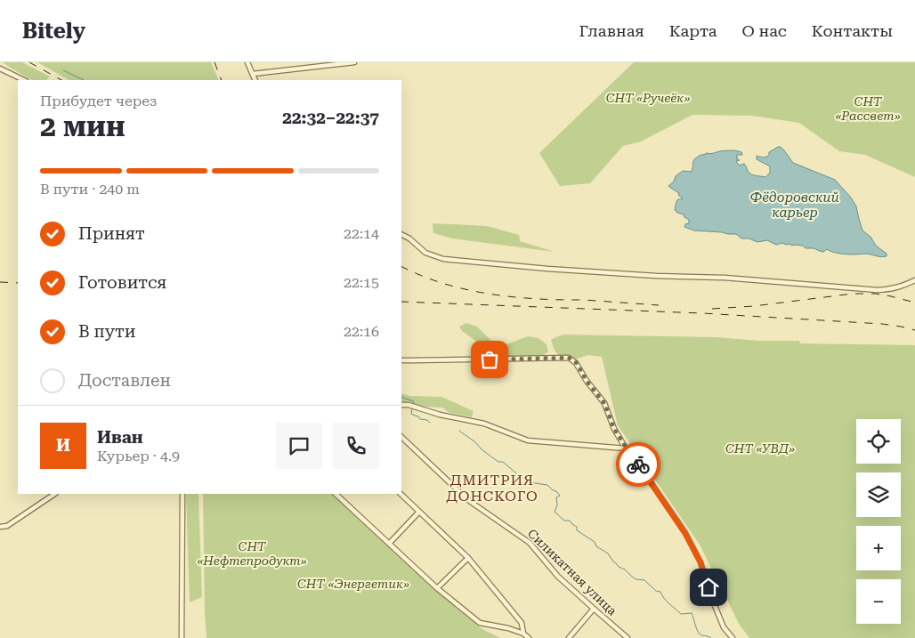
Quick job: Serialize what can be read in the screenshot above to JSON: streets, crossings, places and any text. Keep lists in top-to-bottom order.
{
  "streets": {
    "street": ["Силикатная улица"]
  },
  "districts": ["ДМИТРИЯ ДОНСКОГО"],
  "water": ["Фёдоровский карьер"],
  "parks": [
    "СНТ «Ручеёк»",
    "СНТ «Рассвет»",
    "СНТ «УВД»",
    "СНТ «Нефтепродукт»",
    "СНТ «Энергетик»"
  ],
  "page": {
    "header": "Bitely",
    "nav": [
      "Главная",
      "Карта",
      "О нас",
      "Контакты"
    ],
    "heading": ["2 мин", "Прибудет через", "22:32–22:37"],
    "panel": ["Иван", "Курьер · 4.9"],
    "bar": "В пути · 240 m",
    "list": [
      ["Принят", "22:14"],
      ["Готовится", "22:15"],
      ["В пути", "22:16"],
      "Доставлен"
    ],
    "map_buttons": ["+", "−"],
    "round": "И"
  }
}
